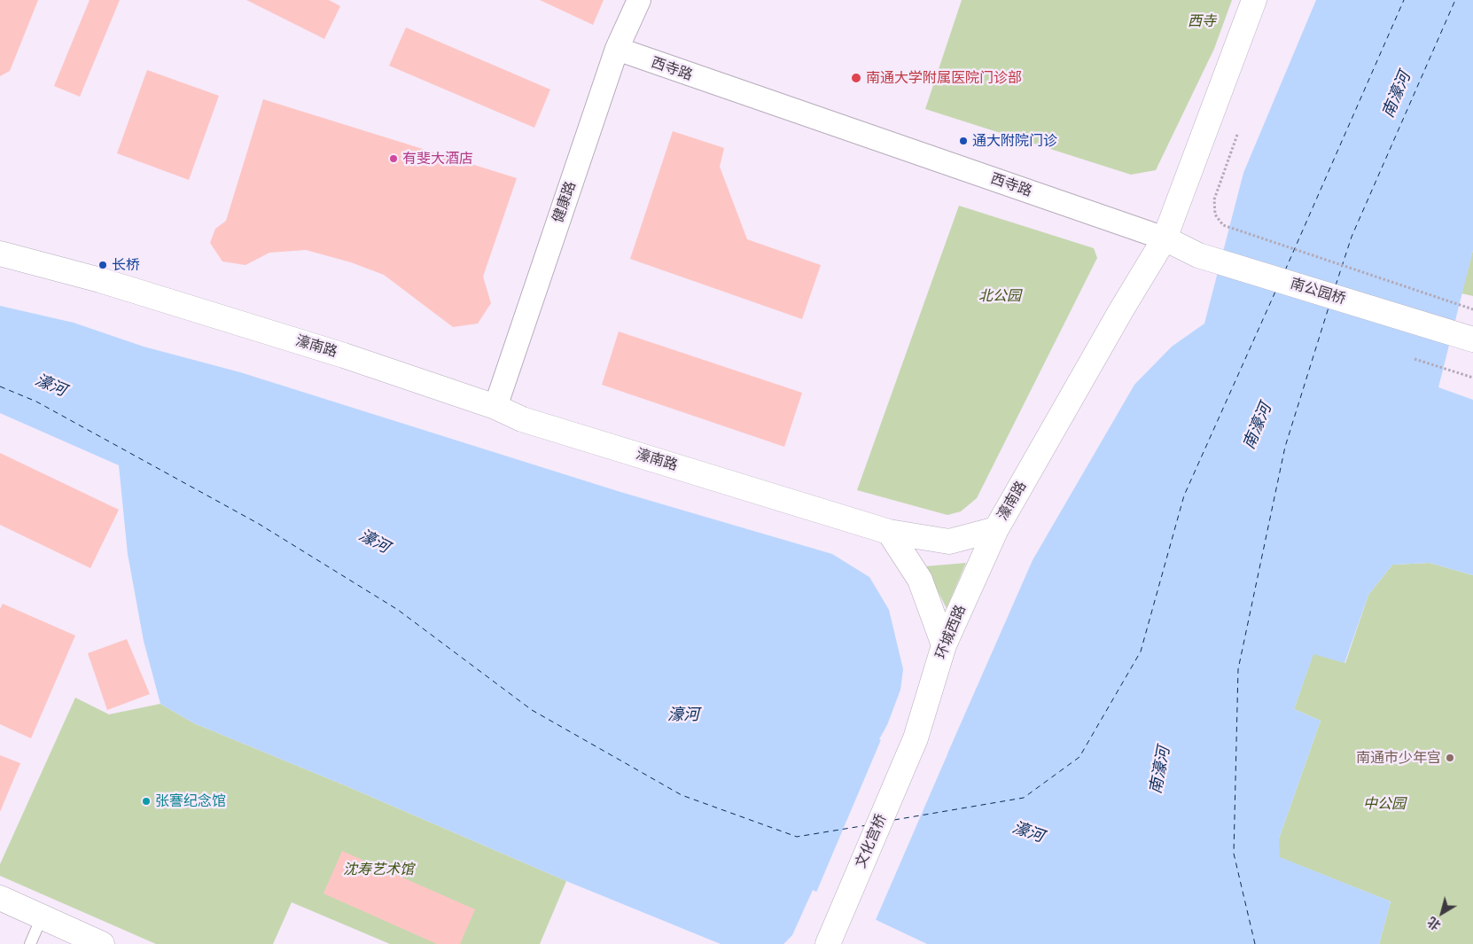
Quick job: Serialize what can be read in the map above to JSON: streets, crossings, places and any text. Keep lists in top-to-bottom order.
{
  "streets": {
    "street": [
      "西寺路",
      "健康路",
      "南公园桥",
      "濠南路",
      "环城西路",
      "文化宫桥"
    ]
  },
  "crossings": [
    ["西寺路", "健康路"],
    ["西寺路", "南公园桥"],
    ["西寺路", "濠南路"],
    ["健康路", "濠南路"],
    ["南公园桥", "濠南路"],
    ["濠南路", "环城西路"],
    ["环城西路", "文化宫桥"]
  ],
  "water": ["南濠河", "濠河"],
  "parks": [
    "西寺",
    "北公园",
    "中公园",
    "沈寿艺术馆"
  ],
  "places": [
    "南通大学附属医院门诊部",
    "通大附院门诊",
    "有斐大酒店",
    "长桥",
    "南通市少年宫",
    "张謇纪念馆"
  ],
  "north": "bottom left"
}
